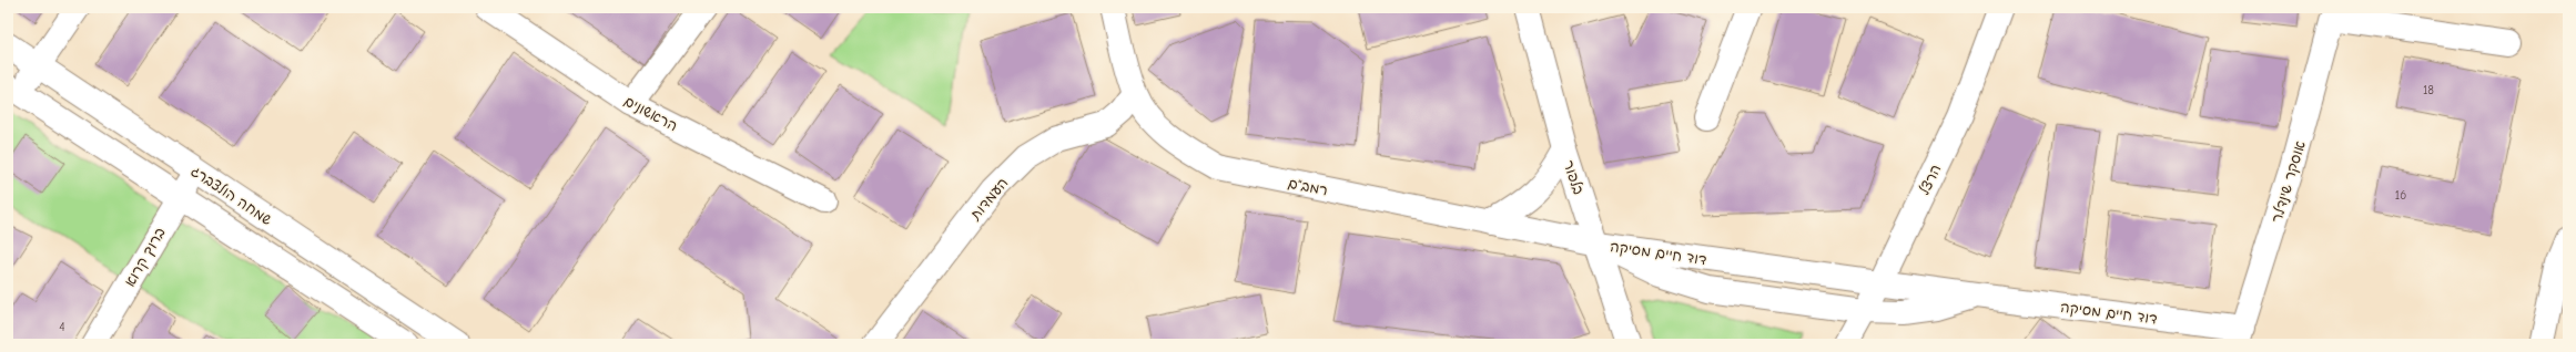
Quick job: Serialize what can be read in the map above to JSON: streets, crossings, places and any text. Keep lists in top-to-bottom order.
{
  "streets": {
    "street": [
      "הראשונים",
      "בלפור",
      "הרצל",
      "אוסקר שינדלר",
      "רמב\"ם",
      "שמחה הולצברג",
      "העמדות",
      "דוד חיים מסיקה",
      "ברוך קרוא"
    ]
  },
  "crossings": [
    ["בלפור", "רמב\"ם"],
    ["בלפור", "דוד חיים מסיקה"],
    ["הרצל", "דוד חיים מסיקה"],
    ["אוסקר שינדלר", "דוד חיים מסיקה"],
    ["רמב\"ם", "העמדות"],
    ["רמב\"ם", "דוד חיים מסיקה"],
    ["שמחה הולצברג", "ברוך קרוא"]
  ],
  "house_numbers": ["18", "16", "4"]
}
